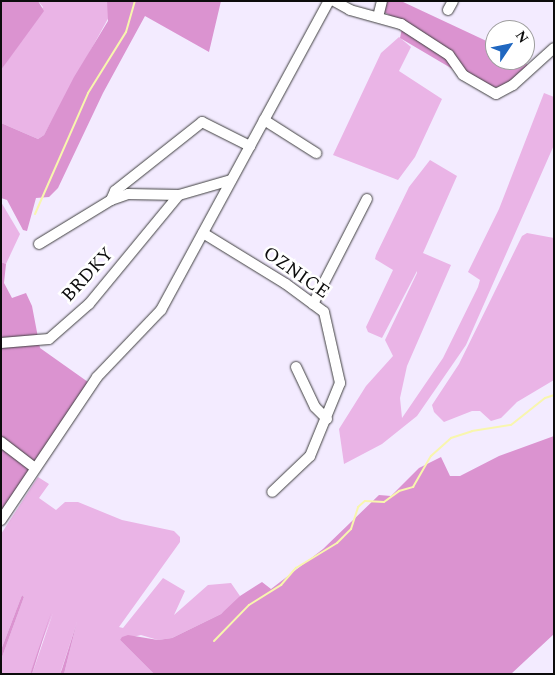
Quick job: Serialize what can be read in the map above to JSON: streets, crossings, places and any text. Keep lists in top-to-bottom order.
{
  "streets": {
    "street": ["OZNICE", "BRDKY"]
  },
  "north": "top right"
}
